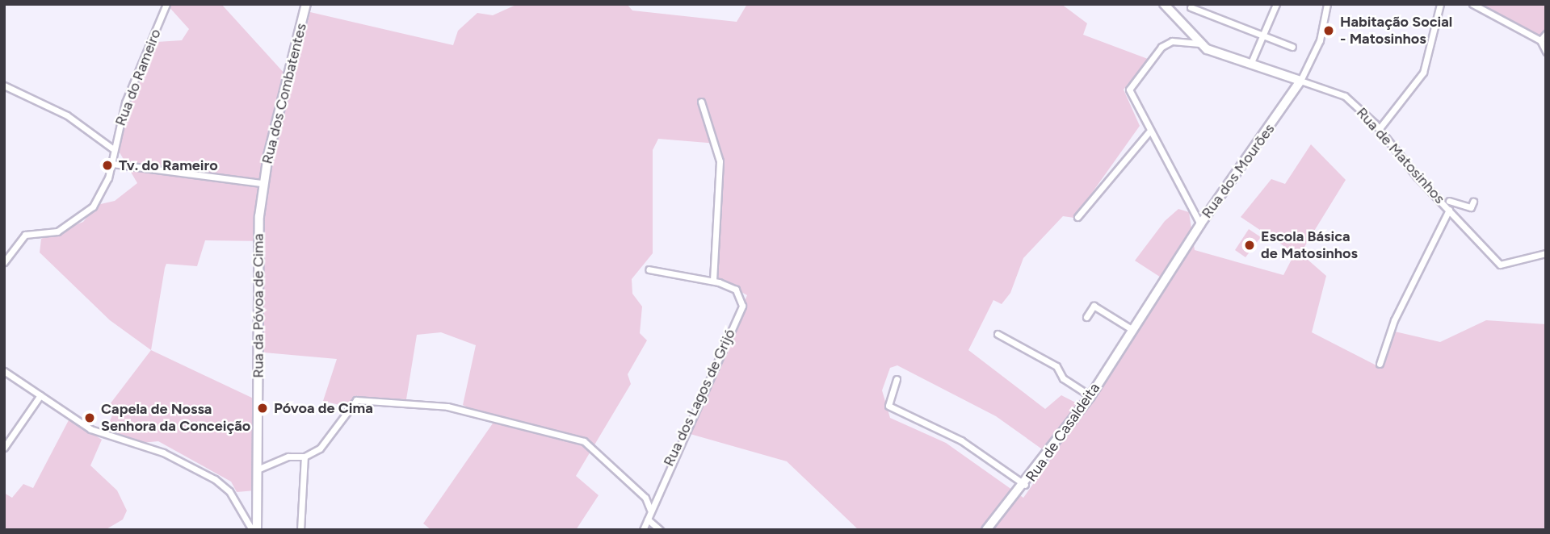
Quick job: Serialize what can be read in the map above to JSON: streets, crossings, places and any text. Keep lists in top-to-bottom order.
{
  "streets": {
    "street": [
      "Rua do Rameiro",
      "Rua dos Combatentes",
      "Rua de Matosinhos",
      "Rua dos Mourões",
      "Rua da Póvoa de Cima",
      "Rua dos Lagos de Grijó",
      "Rua de Casaldeita"
    ]
  },
  "crossings": [
    ["Rua dos Combatentes", "Rua da Póvoa de Cima"],
    ["Rua de Matosinhos", "Rua dos Mourões"],
    ["Rua dos Mourões", "Rua de Casaldeita"]
  ],
  "places": [
    "Habitação Social - Matosinhos",
    "Tv. do Rameiro",
    "Escola Básica de Matosinhos",
    "Póvoa de Cima",
    "Capela de Nossa Senhora da Conceição"
  ]
}
